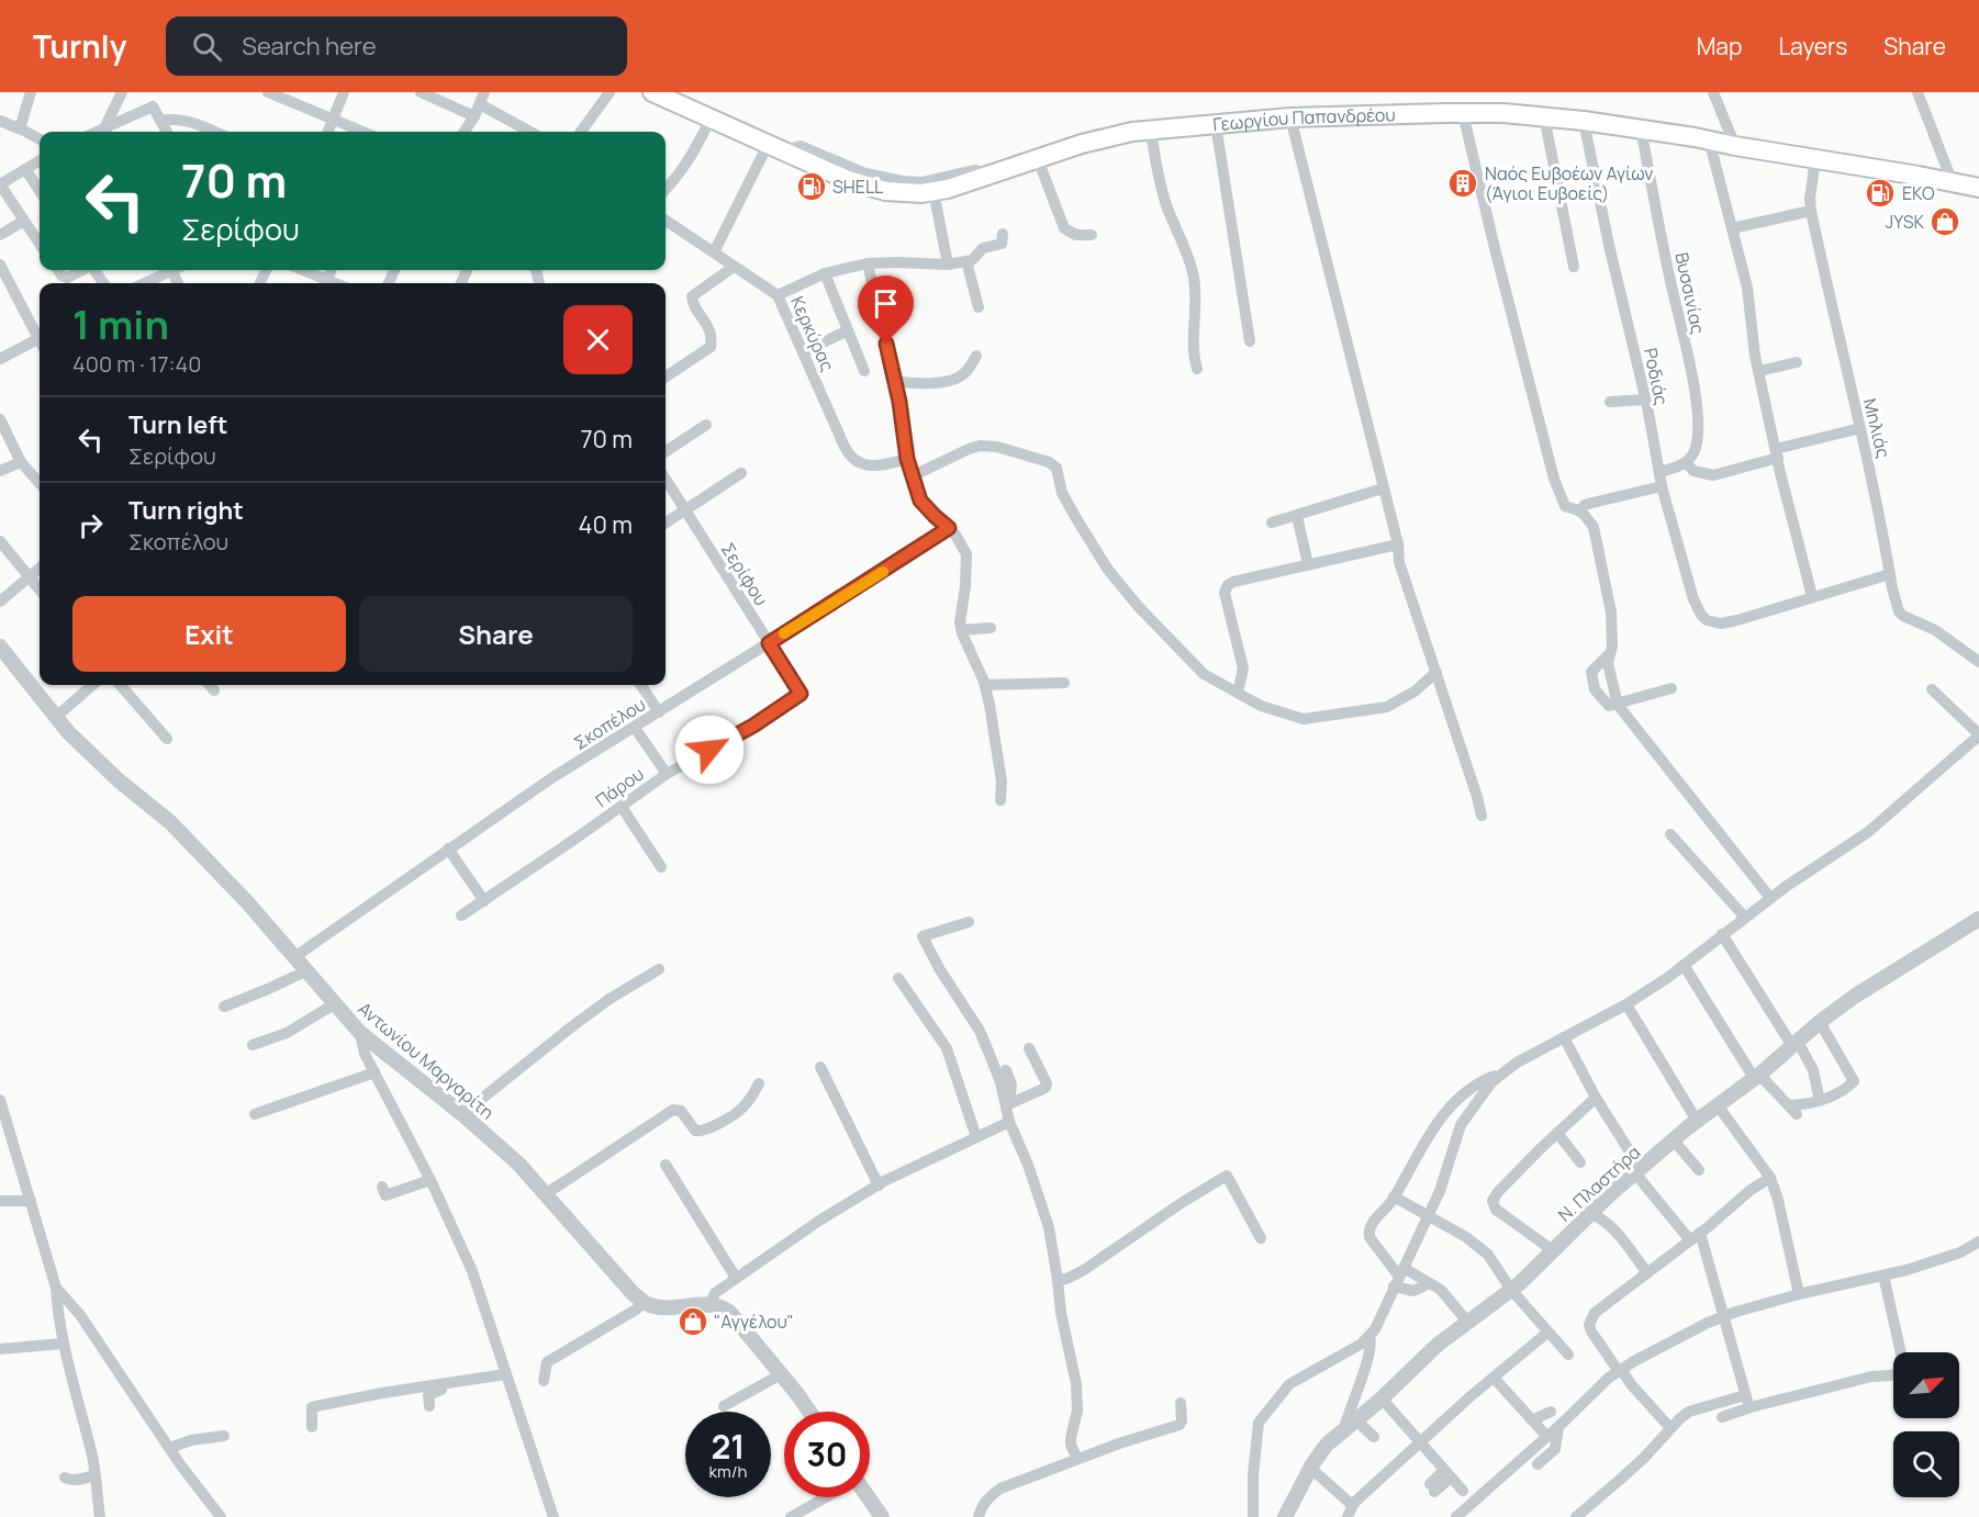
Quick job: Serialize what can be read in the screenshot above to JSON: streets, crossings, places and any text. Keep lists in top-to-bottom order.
{
  "streets": {
    "main road": ["Γεωργίου Παπανδρέου"],
    "street": [
      "Βυσσινίας",
      "Κερκύρας",
      "Ροδιάς",
      "Μηλιάς",
      "Σερίφου",
      "Σκοπέλου",
      "Πάρου",
      "Αντωνίου Μαργαρίτη",
      "Ν. Πλαστήρα"
    ]
  },
  "crossings": [
    ["Γεωργίου Παπανδρέου", "Βυσσινίας"],
    ["Γεωργίου Παπανδρέου", "Ροδιάς"],
    ["Γεωργίου Παπανδρέου", "Μηλιάς"],
    ["Σερίφου", "Σκοπέλου"],
    ["Σερίφου", "Πάρου"],
    ["Σκοπέλου", "Αντωνίου Μαργαρίτη"]
  ],
  "places": {
    "building": ["Ναός Ευβοέων Αγίων (Άγιοι Ευβοείς)"],
    "fuel station": ["SHELL", "ΕΚΟ"],
    "shop": ["JYSK", "\"Αγγέλου\""]
  },
  "north": "top right",
  "page": {
    "header": "Turnly",
    "search": "Search here",
    "nav": ["Map", "Layers", "Share"],
    "turn": ["70 m", "Σερίφου"],
    "heading": ["1 min", "400 m · 17:40"],
    "list": [
      {
        "name": "Turn left",
        "note": "Σερίφου",
        "value": "70 m"
      },
      {
        "name": "Turn right",
        "note": "Σκοπέλου",
        "value": "40 m"
      }
    ],
    "buttons": ["Exit", "Share"],
    "speed": "21 km/h",
    "limit": "30"
  }
}
